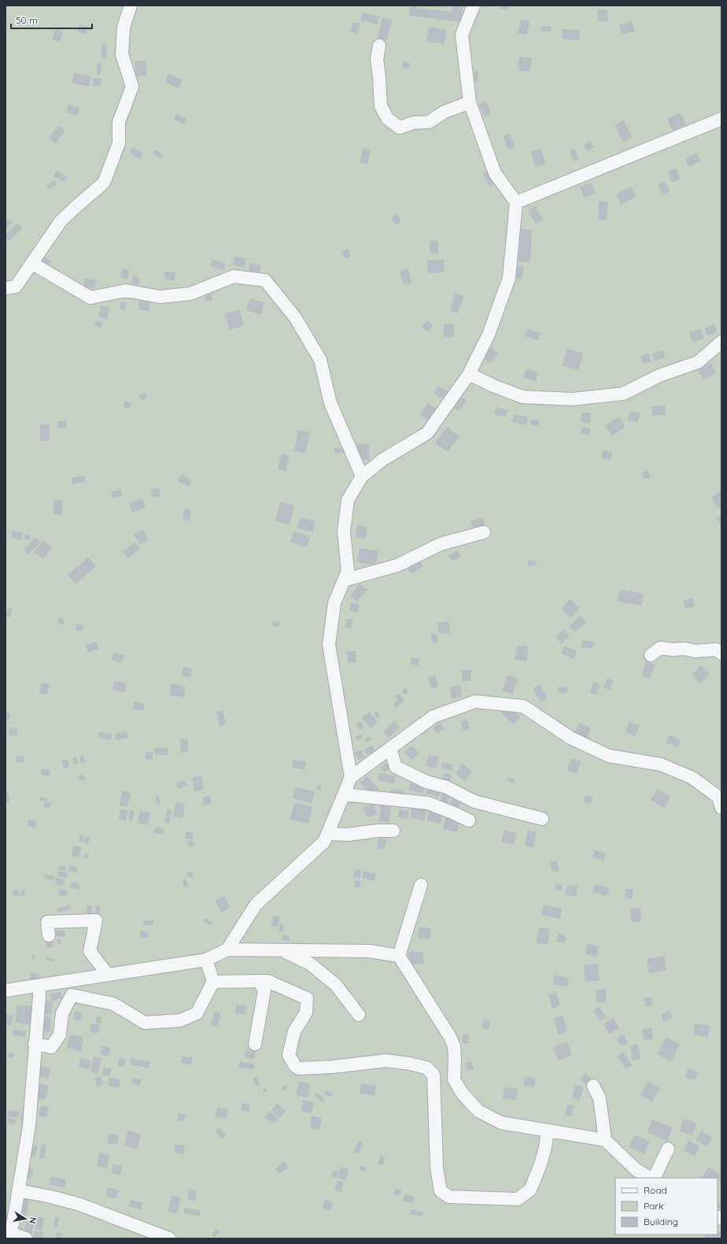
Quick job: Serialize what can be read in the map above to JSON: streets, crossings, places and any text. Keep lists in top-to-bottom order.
{
  "legend": ["Road", "Park", "Building"],
  "scale_bar": "50 m",
  "north": "right"
}
